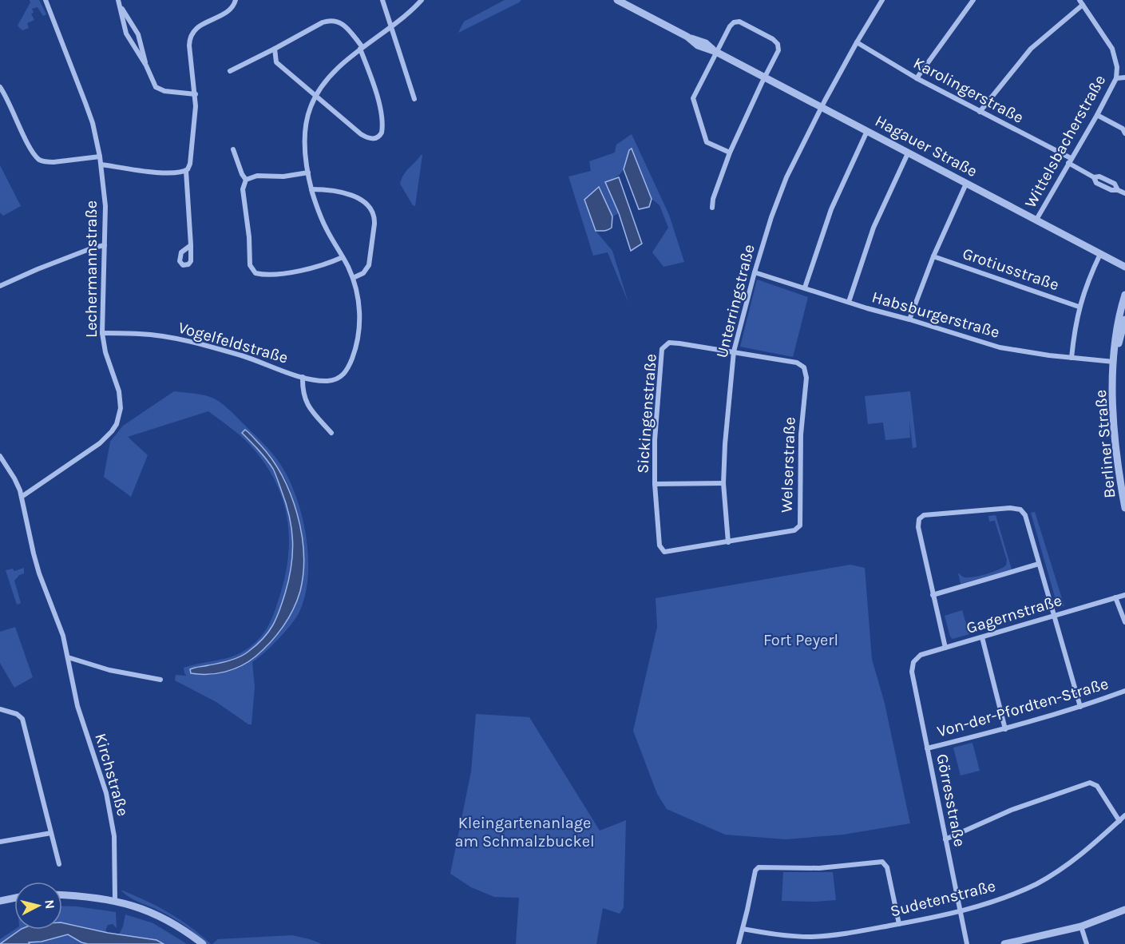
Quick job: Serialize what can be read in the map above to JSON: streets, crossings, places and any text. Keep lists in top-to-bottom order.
{
  "streets": {
    "street": [
      "Karolingerstraße",
      "Wittelsbacherstraße",
      "Hagauer Straße",
      "Lechermannstraße",
      "Grotiusstraße",
      "Unterringstraße",
      "Habsburgerstraße",
      "Vogelfeldstraße",
      "Sickingenstraße",
      "Berliner Straße",
      "Welserstraße",
      "Gagernstraße",
      "Von-der-Pfordten-Straße",
      "Kirchstraße",
      "Görresstraße",
      "Sudetenstraße"
    ]
  },
  "crossings": [
    ["Karolingerstraße", "Wittelsbacherstraße"],
    ["Wittelsbacherstraße", "Hagauer Straße"],
    ["Hagauer Straße", "Unterringstraße"],
    ["Lechermannstraße", "Vogelfeldstraße"],
    ["Lechermannstraße", "Kirchstraße"],
    ["Unterringstraße", "Habsburgerstraße"],
    ["Unterringstraße", "Sickingenstraße"],
    ["Unterringstraße", "Welserstraße"],
    ["Habsburgerstraße", "Berliner Straße"],
    ["Sickingenstraße", "Welserstraße"],
    ["Gagernstraße", "Görresstraße"],
    ["Von-der-Pfordten-Straße", "Görresstraße"],
    ["Görresstraße", "Sudetenstraße"]
  ],
  "parks": ["Fort Peyerl", "Kleingartenanlage am Schmalzbuckel"],
  "north": "right"
}
